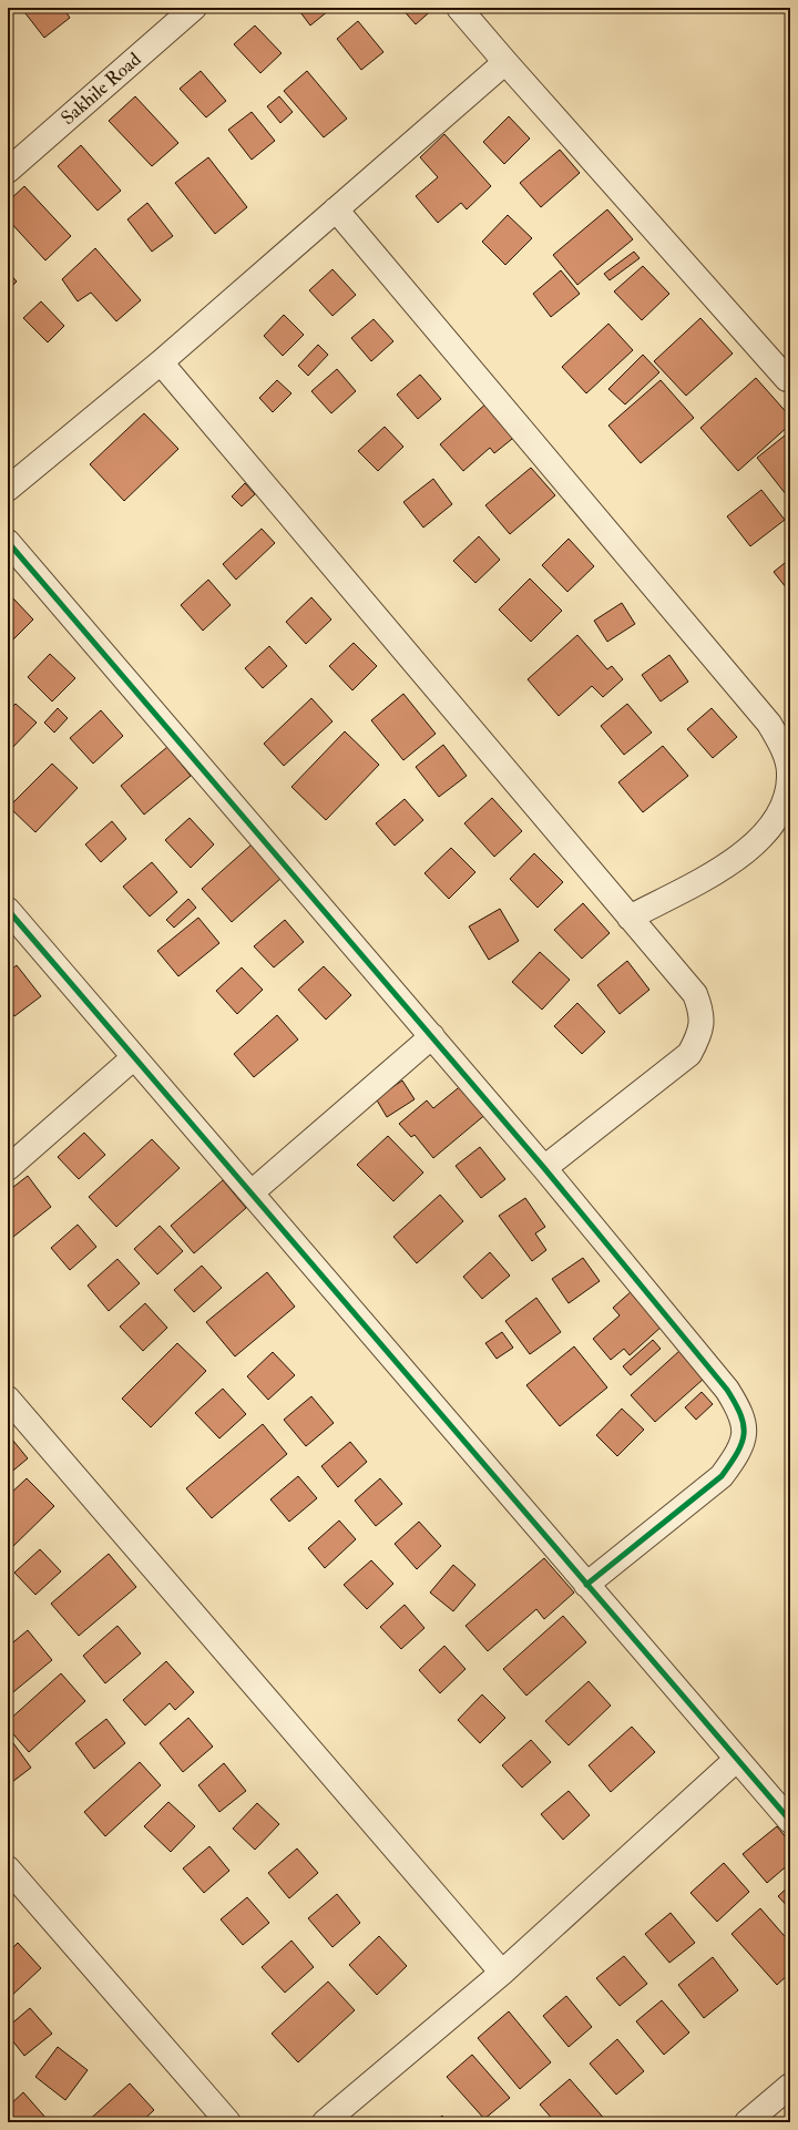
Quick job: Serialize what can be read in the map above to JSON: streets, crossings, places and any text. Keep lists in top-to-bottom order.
{
  "streets": {
    "street": ["Sakhile Road"]
  }
}
